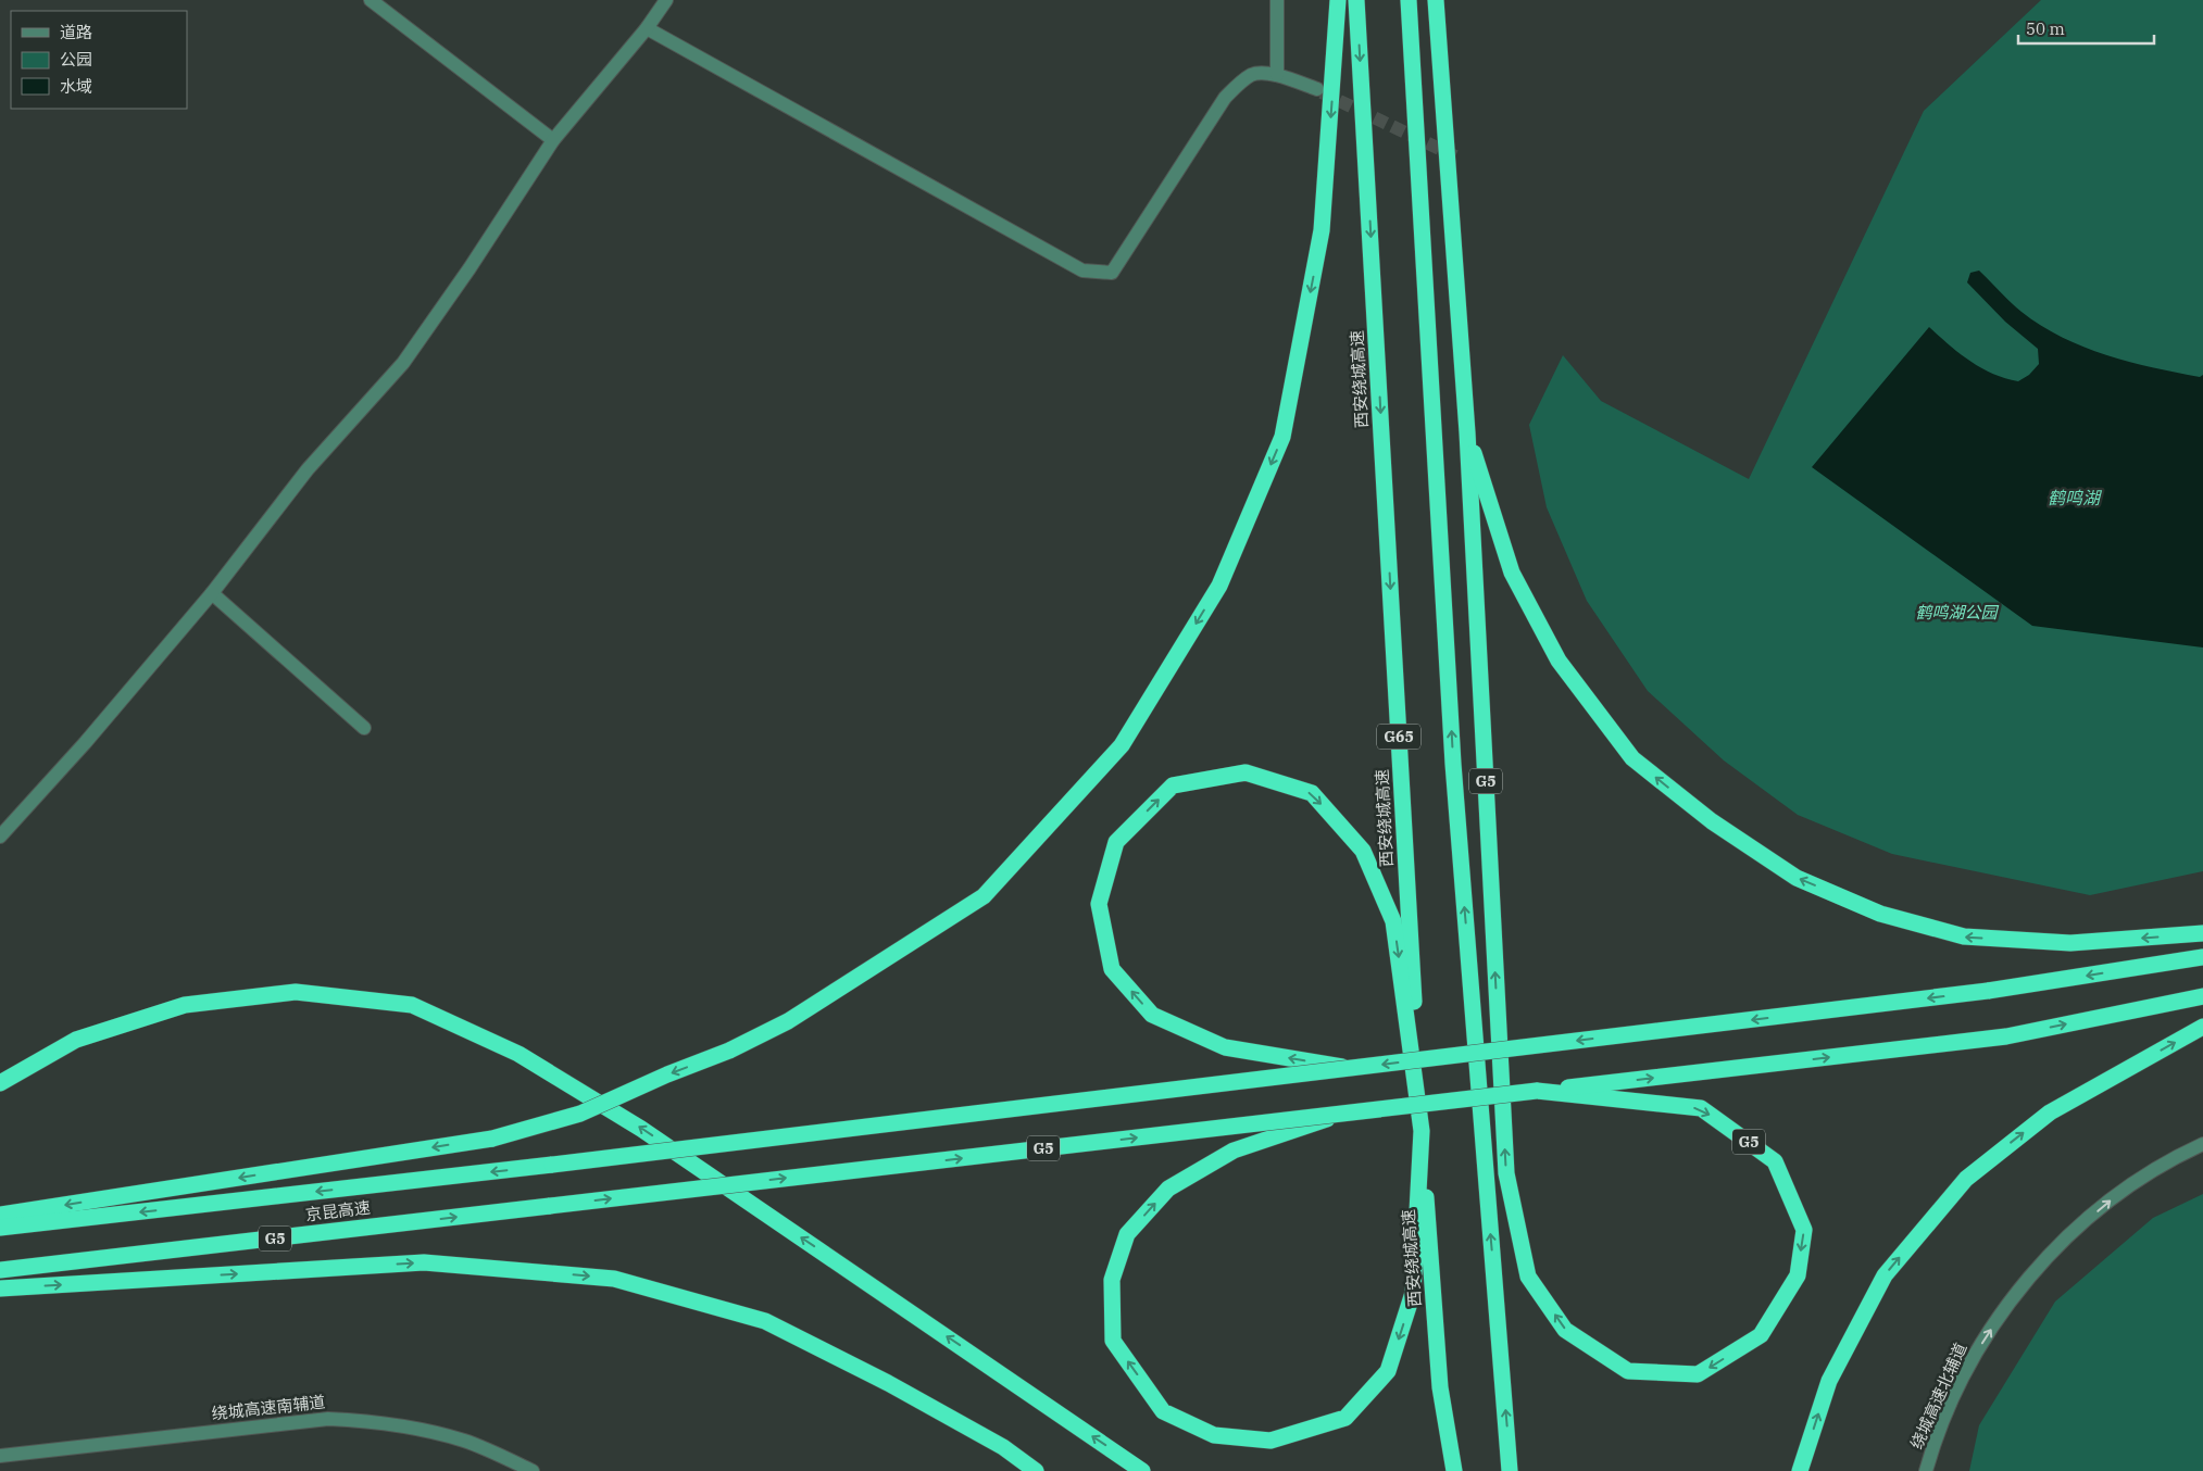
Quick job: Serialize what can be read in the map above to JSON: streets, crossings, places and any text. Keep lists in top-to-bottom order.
{
  "streets": {
    "highway": [
      "西安绕城高速",
      "G65",
      "G5",
      "京昆高速"
    ],
    "street": ["绕城高速北辅道", "绕城高速南辅道"]
  },
  "crossings": [
    ["G5", "京昆高速"]
  ],
  "one_way": ["绕城高速北辅道"],
  "water": ["鹤鸣湖"],
  "parks": ["鹤鸣湖公园"],
  "legend": ["道路", "公园", "水域"],
  "scale_bar": "50 m"
}
